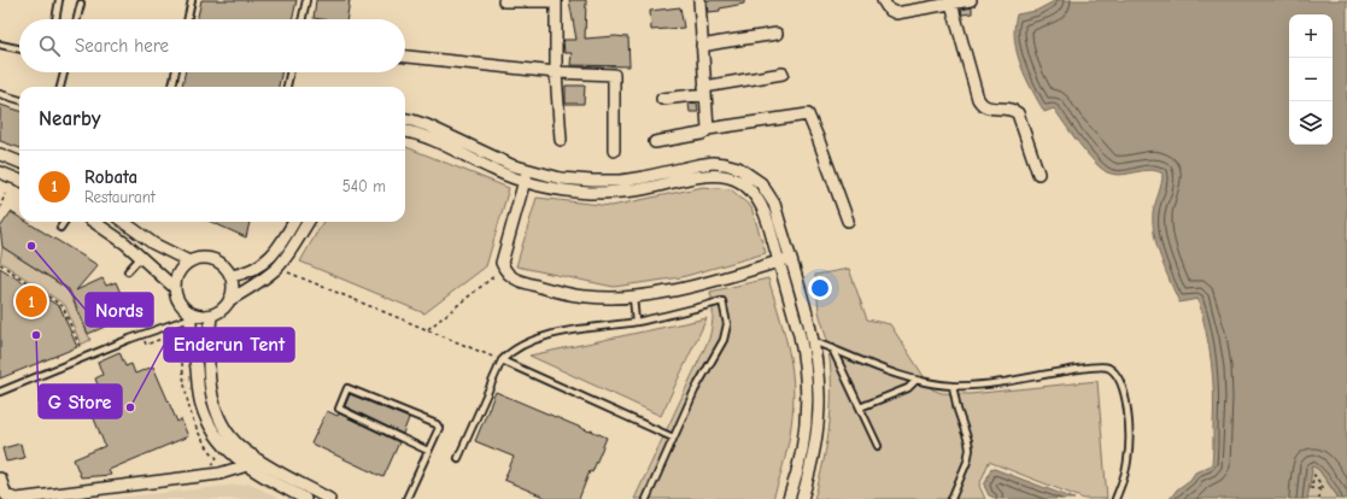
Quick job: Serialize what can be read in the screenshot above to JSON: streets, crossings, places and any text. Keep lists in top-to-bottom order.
{
  "places": ["Nords", "G Store", "Enderun Tent"],
  "page": {
    "map_buttons": ["+", "−"],
    "search": "Search here",
    "heading": "Nearby",
    "list": [
      {
        "mark": "1",
        "name": "Robata",
        "note": "Restaurant",
        "value": "540 m"
      }
    ],
    "pins": "1"
  }
}
